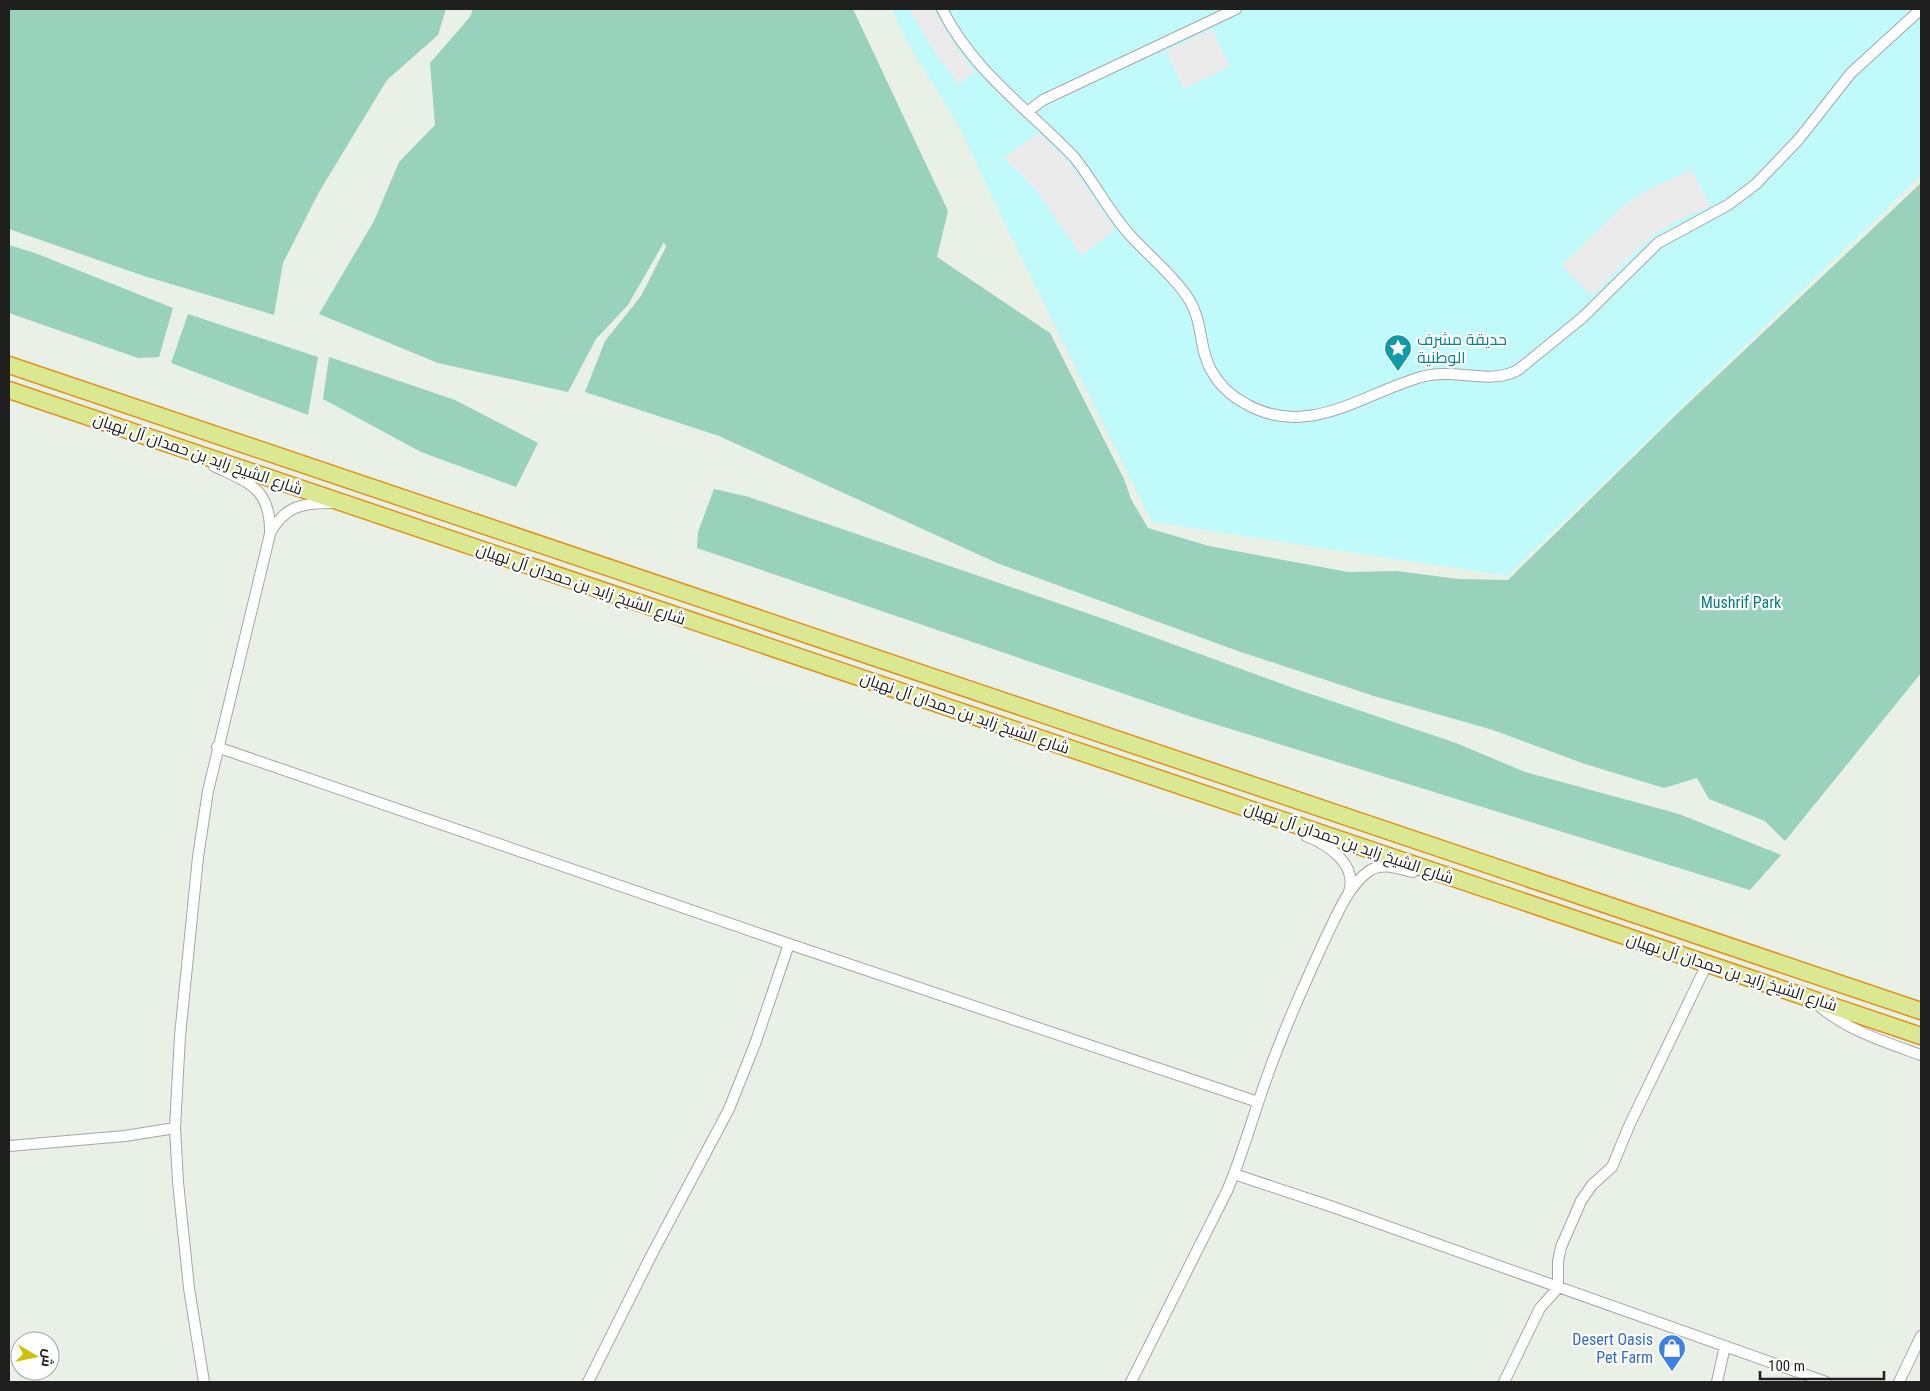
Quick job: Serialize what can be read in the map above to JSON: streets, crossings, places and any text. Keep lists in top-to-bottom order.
{
  "streets": {
    "highway": ["شارع الشيخ زايد بن حمدان آل نهيان"]
  },
  "parks": ["Mushrif Park"],
  "places": {
    "place": ["حديقة مشرف الوطنية"],
    "shop": ["Desert Oasis Pet Farm"]
  },
  "scale_bar": "100 m",
  "north": "right"
}
